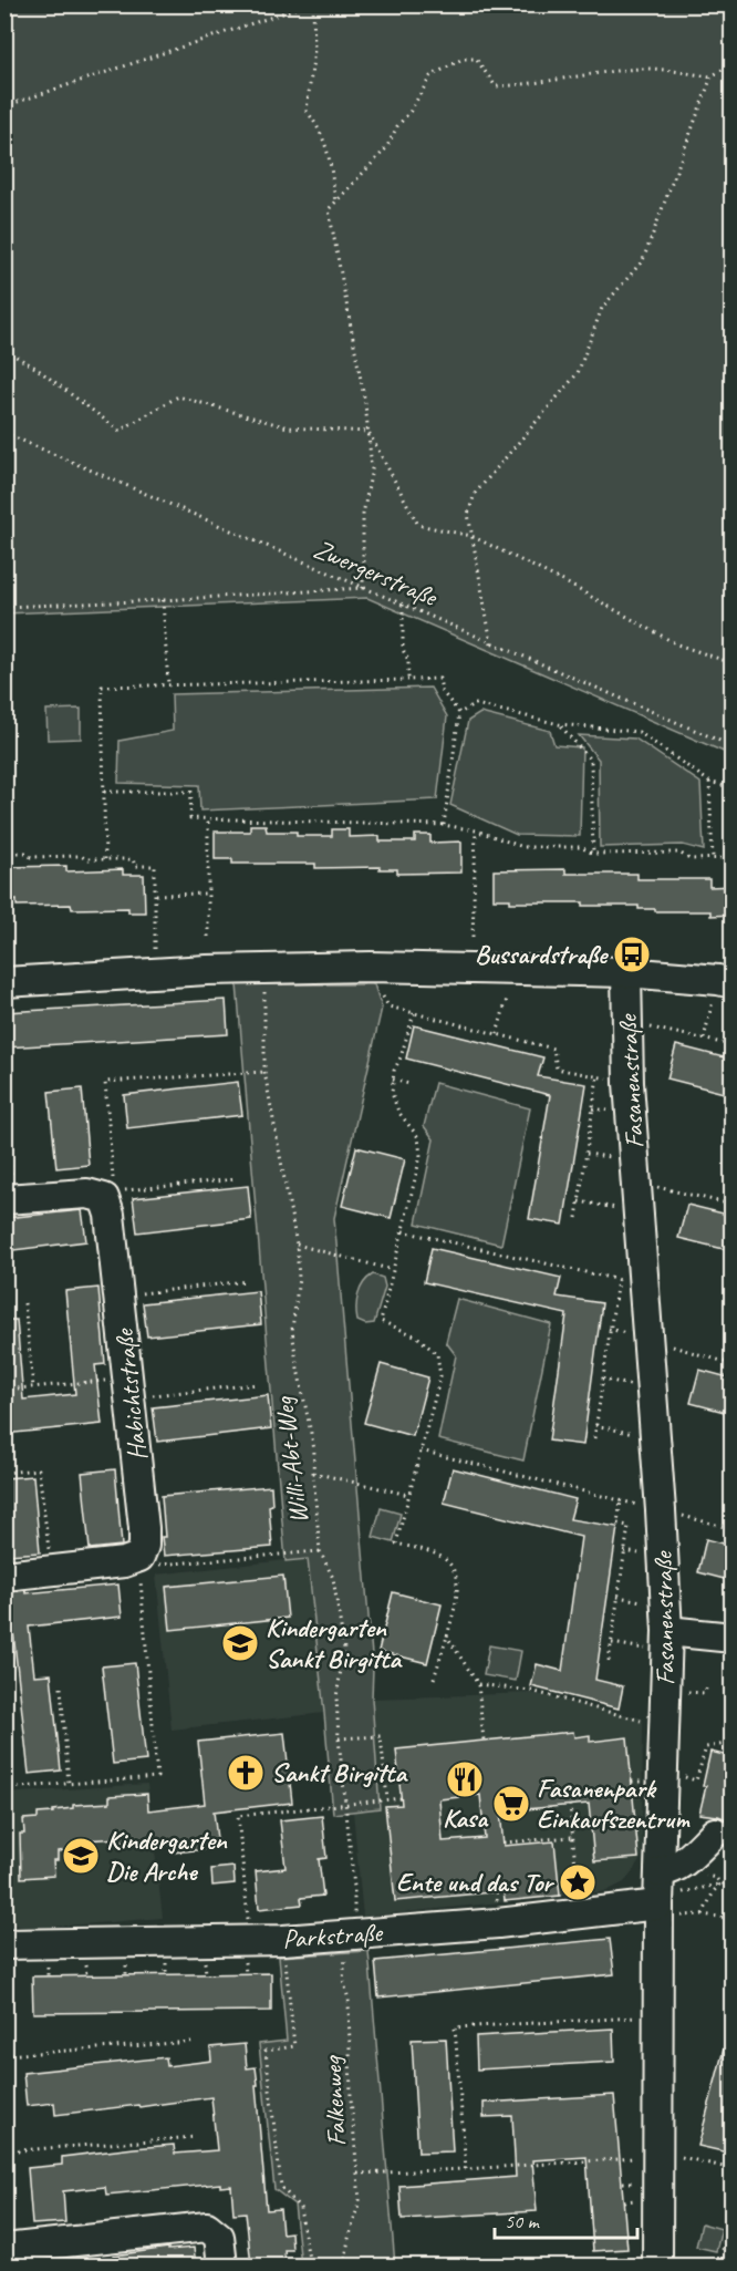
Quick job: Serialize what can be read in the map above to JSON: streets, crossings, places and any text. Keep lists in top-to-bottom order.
{
  "streets": {
    "street": ["Fasanenstraße", "Habichtstraße", "Parkstraße"],
    "path": ["Zwergerstraße", "Willi-Abt-Weg", "Falkenweg"]
  },
  "crossings": [
    ["Fasanenstraße", "Parkstraße"],
    ["Willi-Abt-Weg", "Parkstraße"],
    ["Willi-Abt-Weg", "Falkenweg"],
    ["Parkstraße", "Falkenweg"]
  ],
  "places": {
    "bus stop": ["Bussardstraße"],
    "school or university": ["Kindergarten Sankt Birgitta", "Kindergarten Die Arche"],
    "church": ["Sankt Birgitta"],
    "restaurant": ["Kasa"],
    "supermarket": ["Fasanenpark Einkaufszentrum"],
    "place": ["Ente und das Tor"]
  },
  "scale_bar": "50 m"
}
